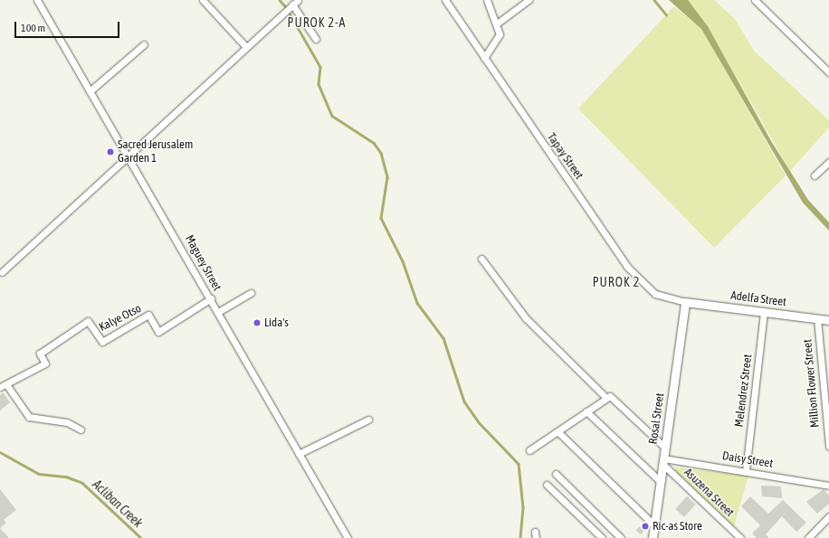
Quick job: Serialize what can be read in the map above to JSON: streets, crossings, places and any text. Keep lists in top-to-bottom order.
{
  "streets": {
    "street": [
      "Tapay Street",
      "Maguey Street",
      "Adelfa Street",
      "Kalye Otso",
      "Million Flower Street",
      "Melendrez Street",
      "Rosal Street",
      "Daisy Street",
      "Asuzena Street"
    ]
  },
  "crossings": [
    ["Tapay Street", "Adelfa Street"],
    ["Tapay Street", "Rosal Street"],
    ["Maguey Street", "Kalye Otso"],
    ["Adelfa Street", "Million Flower Street"],
    ["Adelfa Street", "Melendrez Street"],
    ["Adelfa Street", "Rosal Street"],
    ["Melendrez Street", "Daisy Street"],
    ["Rosal Street", "Daisy Street"],
    ["Rosal Street", "Asuzena Street"],
    ["Daisy Street", "Asuzena Street"]
  ],
  "districts": ["PUROK 2-A", "PUROK 2"],
  "water": ["Acliban Creek"],
  "places": ["Sacred Jerusalem Garden 1", "Lida's", "Ric-as Store"],
  "scale_bar": "100 m"
}
